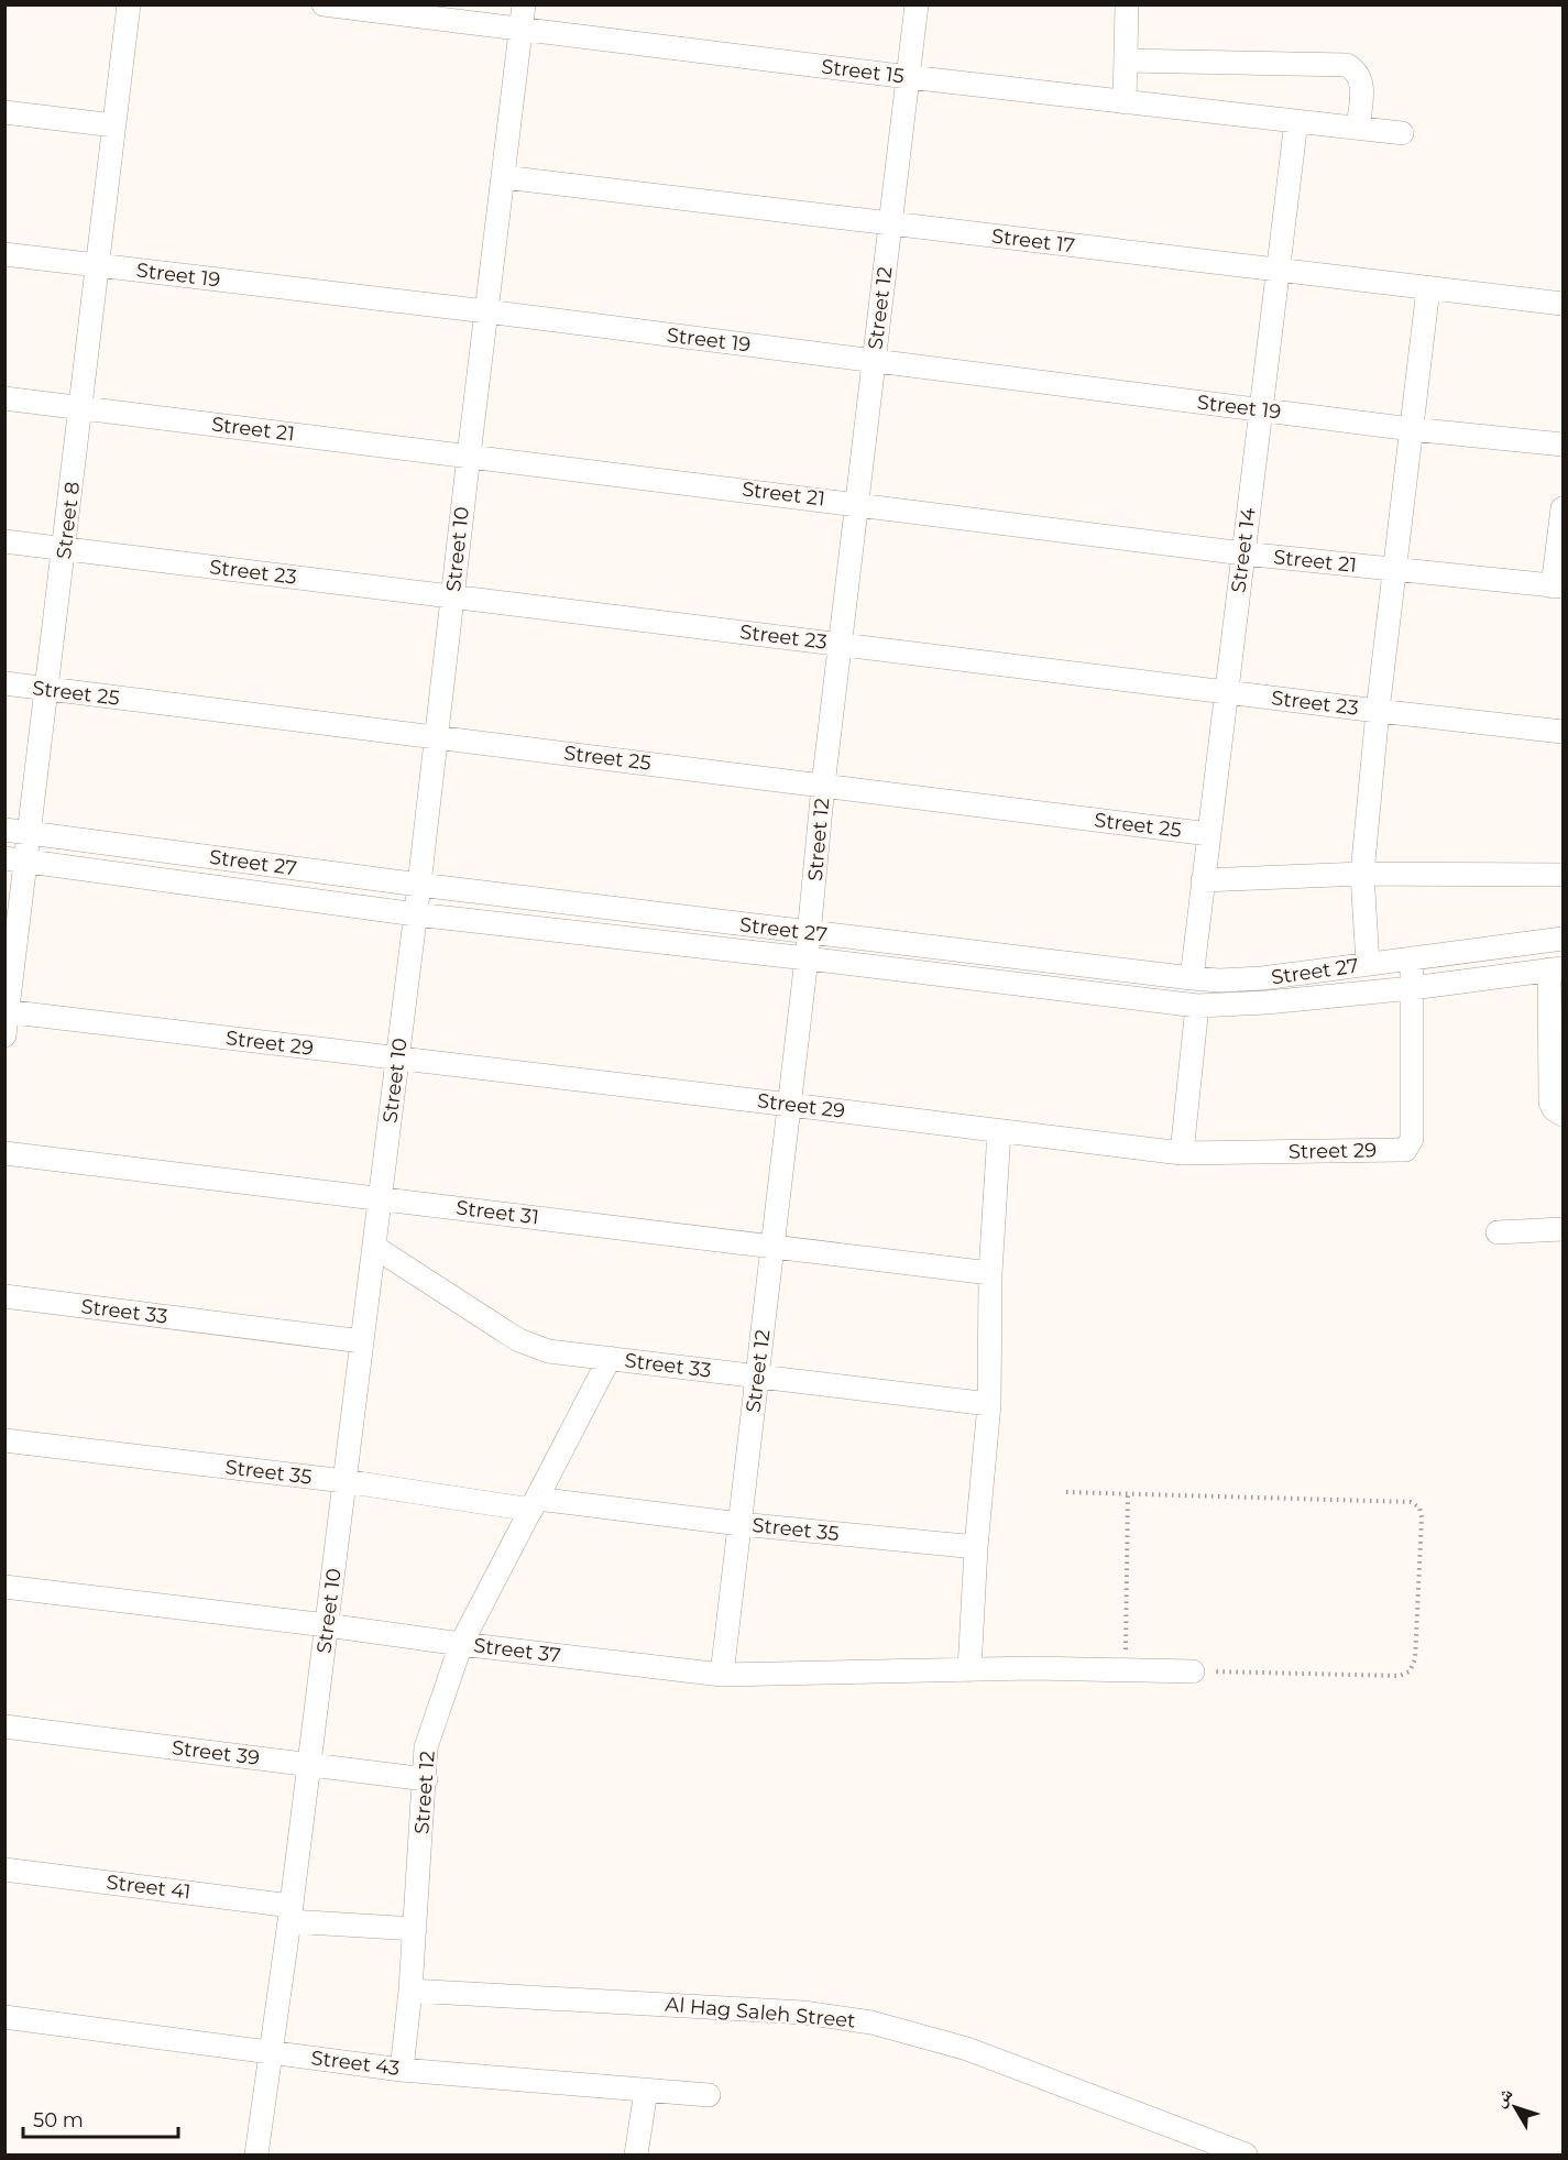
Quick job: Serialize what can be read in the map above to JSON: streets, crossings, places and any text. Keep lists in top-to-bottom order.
{
  "streets": {
    "street": [
      "Street 15",
      "Street 17",
      "Street 19",
      "Street 12",
      "Street 21",
      "Street 8",
      "Street 10",
      "Street 14",
      "Street 23",
      "Street 25",
      "Street 27",
      "Street 29",
      "Street 31",
      "Street 33",
      "Street 35",
      "Street 37",
      "Street 39",
      "Street 41",
      "Al Hag Saleh Street",
      "Street 43"
    ]
  },
  "crossings": [
    ["Street 15", "Street 12"],
    ["Street 15", "Street 10"],
    ["Street 15", "Street 14"],
    ["Street 17", "Street 12"],
    ["Street 17", "Street 10"],
    ["Street 17", "Street 14"],
    ["Street 19", "Street 12"],
    ["Street 19", "Street 8"],
    ["Street 19", "Street 10"],
    ["Street 19", "Street 14"],
    ["Street 12", "Street 21"],
    ["Street 12", "Street 23"],
    ["Street 12", "Street 25"],
    ["Street 12", "Street 27"],
    ["Street 12", "Street 29"],
    ["Street 12", "Street 31"],
    ["Street 12", "Street 33"],
    ["Street 12", "Street 35"],
    ["Street 12", "Street 37"],
    ["Street 12", "Street 39"],
    ["Street 12", "Street 41"],
    ["Street 12", "Al Hag Saleh Street"],
    ["Street 12", "Street 43"],
    ["Street 21", "Street 8"],
    ["Street 21", "Street 10"],
    ["Street 21", "Street 14"],
    ["Street 8", "Street 23"],
    ["Street 8", "Street 25"],
    ["Street 8", "Street 27"],
    ["Street 8", "Street 29"],
    ["Street 10", "Street 23"],
    ["Street 10", "Street 25"],
    ["Street 10", "Street 27"],
    ["Street 10", "Street 29"],
    ["Street 10", "Street 31"],
    ["Street 10", "Street 33"],
    ["Street 10", "Street 35"],
    ["Street 10", "Street 37"],
    ["Street 10", "Street 39"],
    ["Street 10", "Street 41"],
    ["Street 10", "Street 43"],
    ["Street 14", "Street 23"],
    ["Street 14", "Street 25"],
    ["Street 14", "Street 27"],
    ["Street 27", "Street 29"]
  ],
  "scale_bar": "50 m",
  "north": "top left"
}
